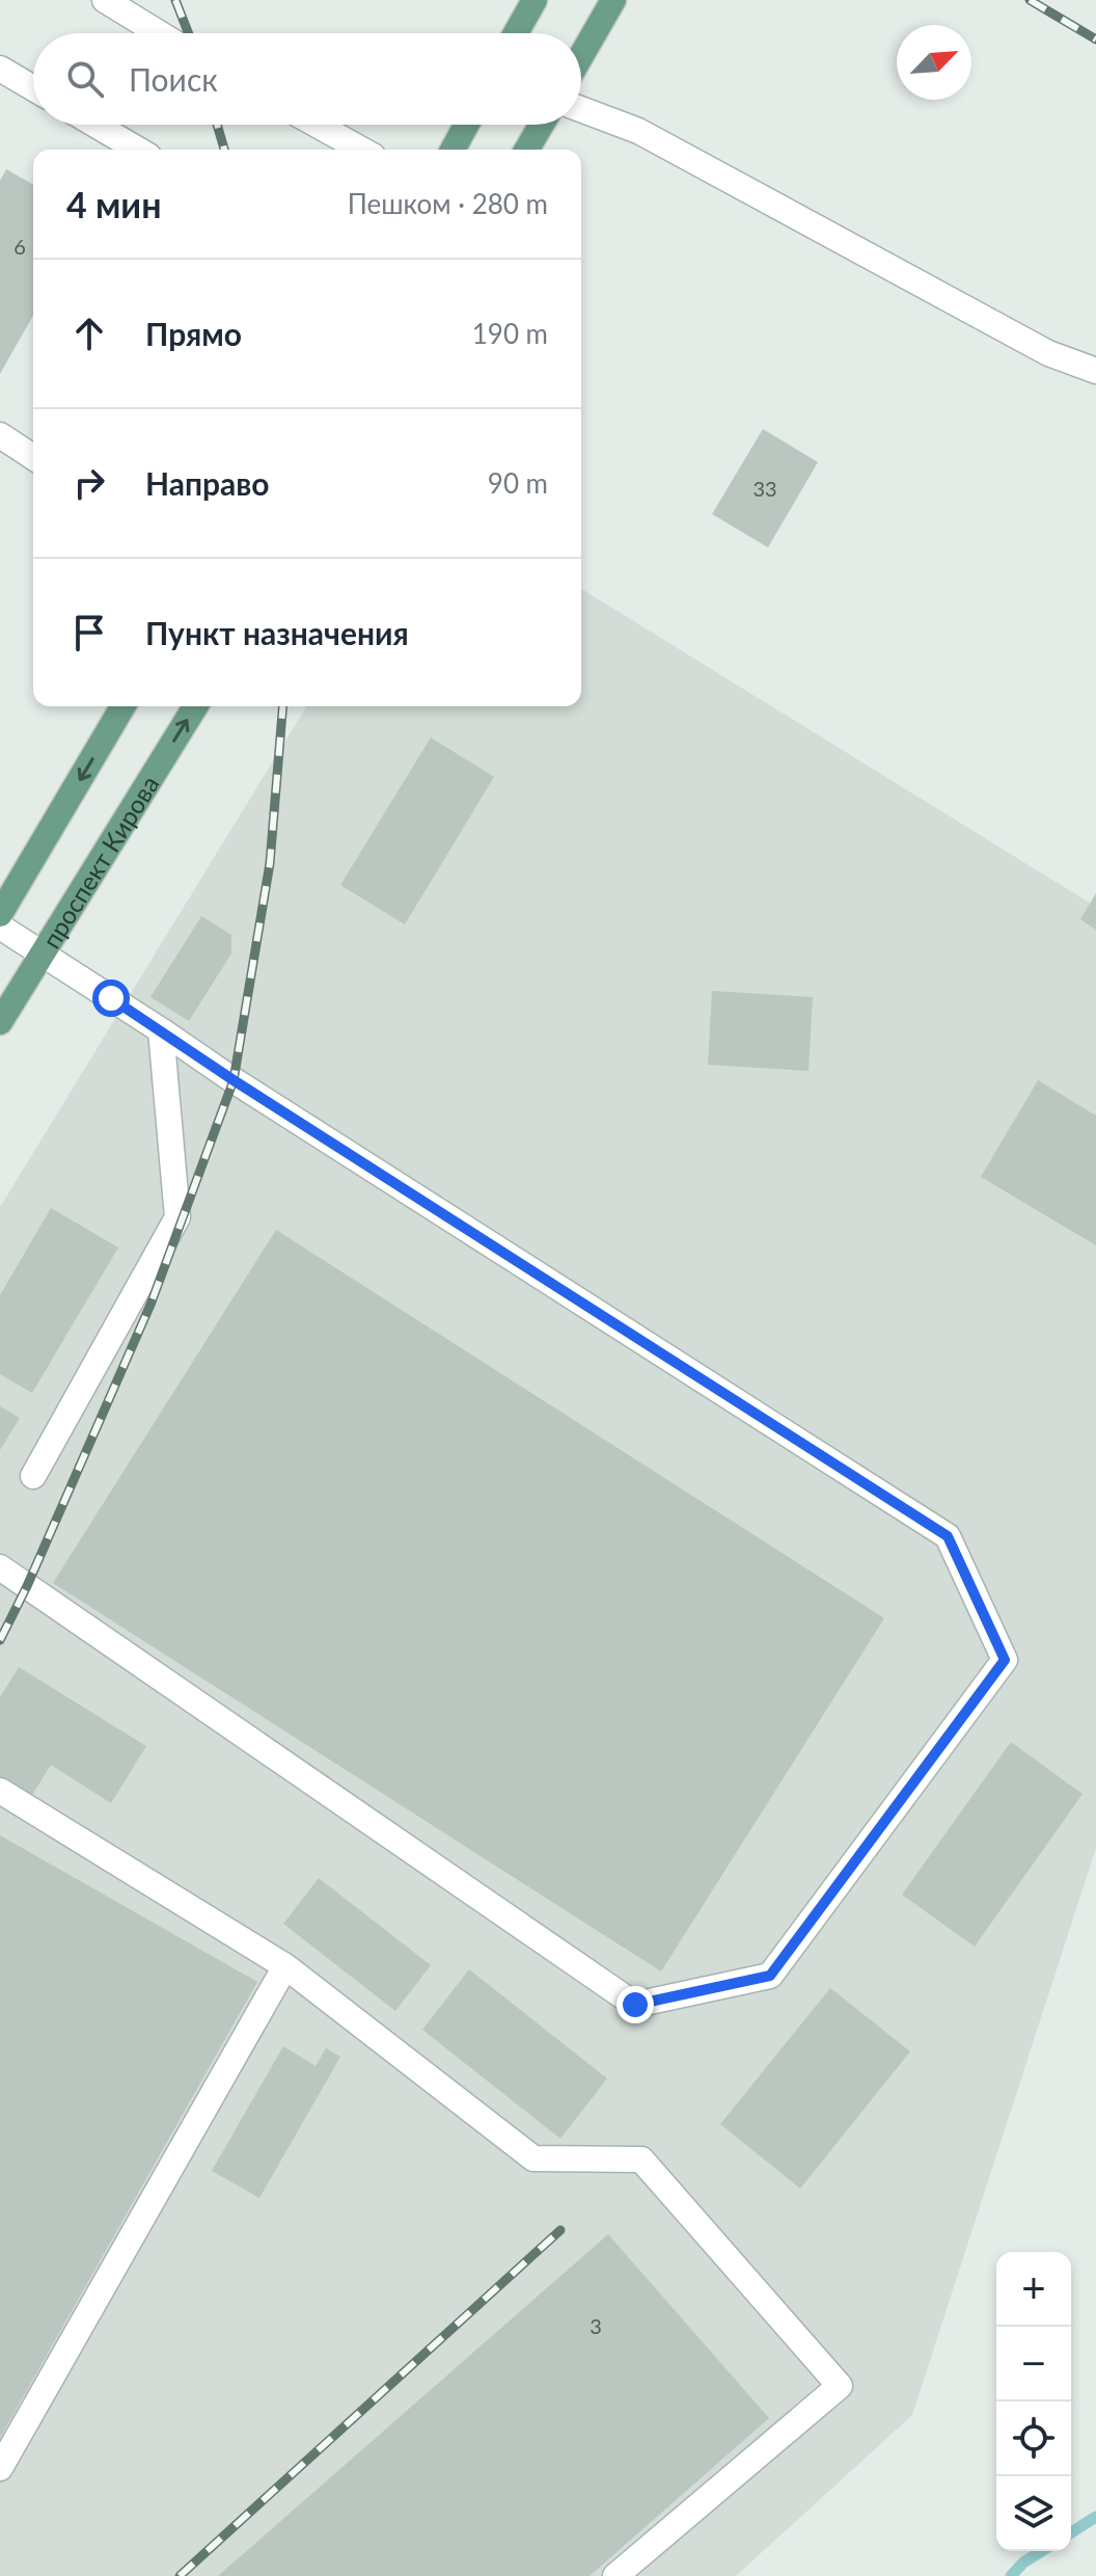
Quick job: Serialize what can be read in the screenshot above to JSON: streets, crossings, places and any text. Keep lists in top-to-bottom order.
{
  "streets": {
    "main road": ["проспект Кирова"]
  },
  "house_numbers": ["6", "33", "3"],
  "north": "top right",
  "page": {
    "search": "Поиск",
    "heading": ["4 мин", "Пешком · 280 m"],
    "list": [
      ["Прямо", "190 m"],
      ["Направо", "90 m"],
      "Пункт назначения"
    ],
    "map_buttons": ["+", "−"]
  }
}
